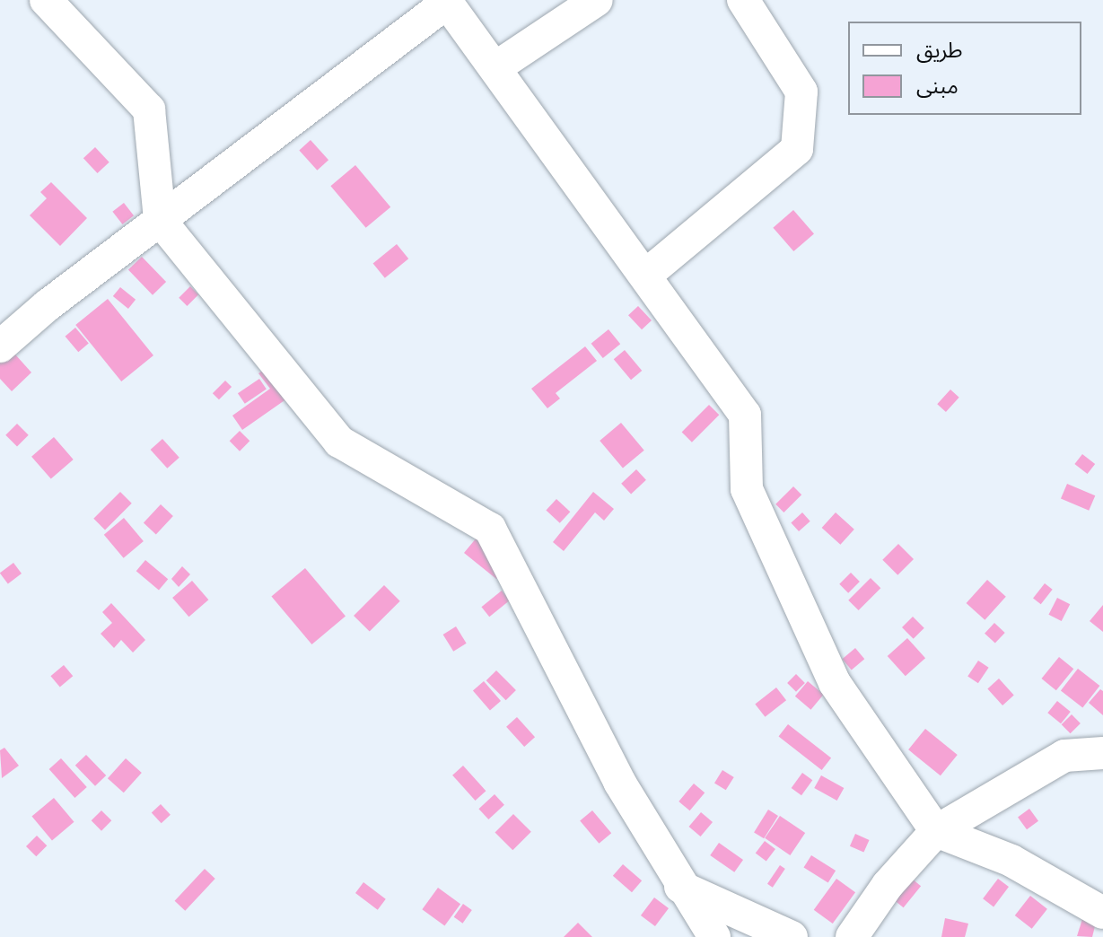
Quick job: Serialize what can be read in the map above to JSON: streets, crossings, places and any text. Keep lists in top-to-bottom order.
{
  "legend": ["طريق", "مبنى"]
}
